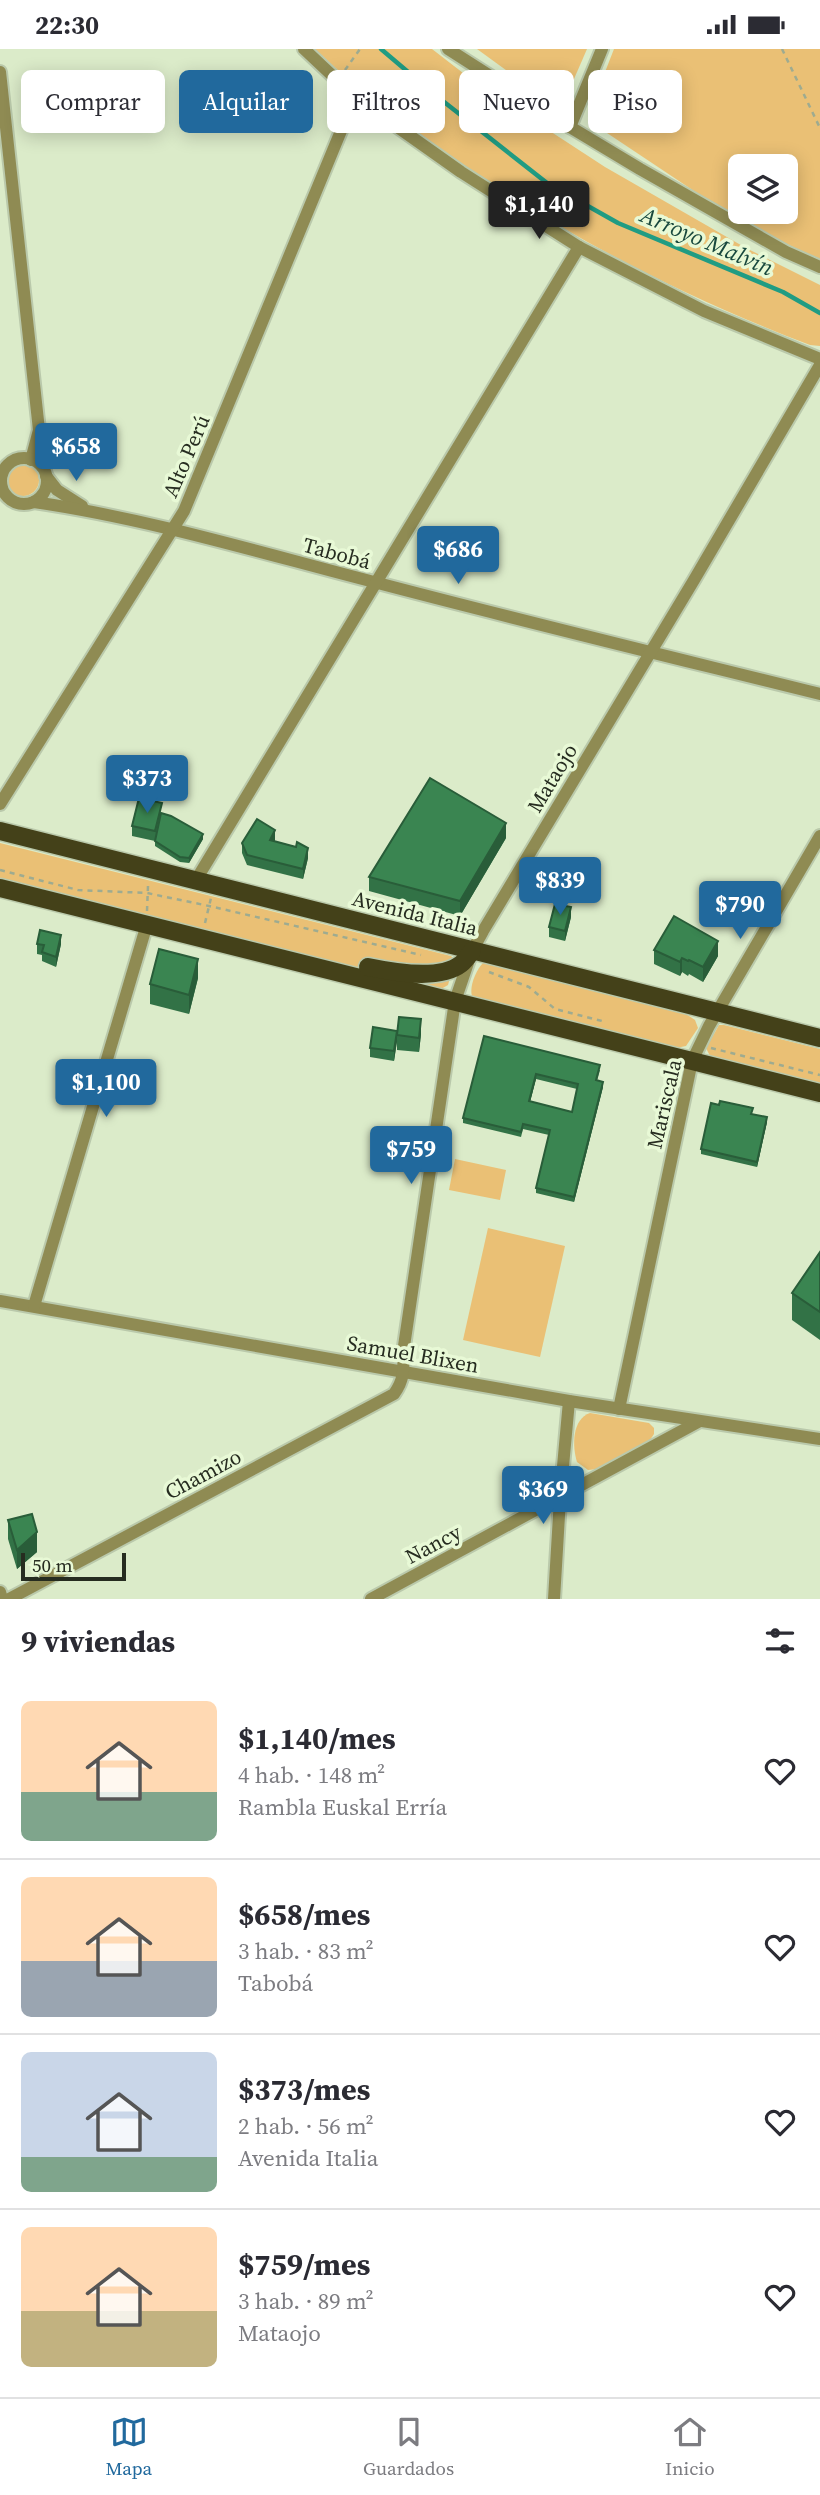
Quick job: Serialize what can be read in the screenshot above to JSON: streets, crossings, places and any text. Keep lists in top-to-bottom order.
{
  "streets": {
    "main road": ["Avenida Italia"],
    "street": [
      "Alto Perú",
      "Tabobá",
      "Mataojo",
      "Mariscala",
      "Samuel Blixen",
      "Chamizo",
      "Nancy"
    ]
  },
  "crossings": [
    ["Alto Perú", "Tabobá"],
    ["Tabobá", "Mataojo"],
    ["Mataojo", "Avenida Italia"],
    ["Mataojo", "Samuel Blixen"],
    ["Mataojo", "Chamizo"],
    ["Avenida Italia", "Mariscala"],
    ["Mariscala", "Samuel Blixen"],
    ["Samuel Blixen", "Chamizo"],
    ["Samuel Blixen", "Nancy"]
  ],
  "water": ["Arroyo Malvín"],
  "scale_bar": "50 m",
  "page": {
    "status": "22:30",
    "chip": [
      "Comprar",
      "Alquilar",
      "Filtros",
      "Nuevo",
      "Piso"
    ],
    "price": [
      "$1,140",
      "$658",
      "$686",
      "$373",
      "$839",
      "$790",
      "$1,100",
      "$759",
      "$369"
    ],
    "scale": "50 m",
    "heading": "9 viviendas",
    "list": [
      {
        "name": "$1,140/mes",
        "note": "4 hab. · 148 m² · Rambla Euskal Erría"
      },
      {
        "name": "$658/mes",
        "note": "3 hab. · 83 m² · Tabobá"
      },
      {
        "name": "$373/mes",
        "note": "2 hab. · 56 m² · Avenida Italia"
      },
      {
        "name": "$759/mes",
        "note": "3 hab. · 89 m² · Mataojo"
      }
    ],
    "tabs": ["Mapa", "Guardados", "Inicio"]
  }
}
